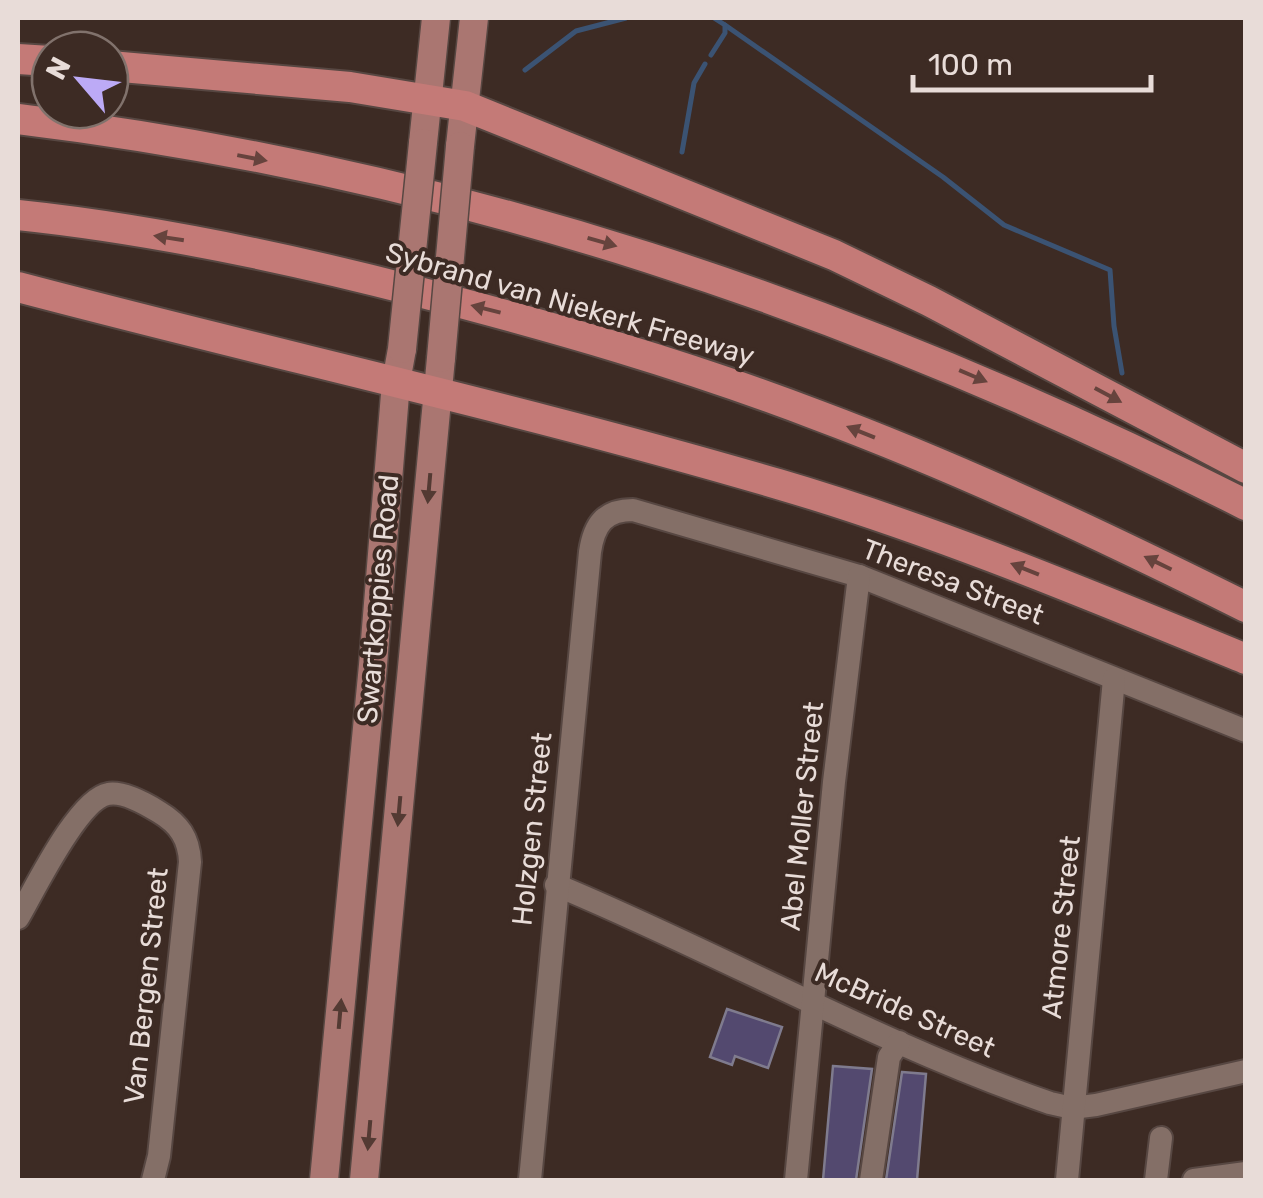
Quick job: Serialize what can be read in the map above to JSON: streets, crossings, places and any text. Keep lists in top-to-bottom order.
{
  "streets": {
    "highway": ["Sybrand van Niekerk Freeway"],
    "main road": ["Swartkoppies Road"],
    "street": [
      "Theresa Street",
      "Abel Moller Street",
      "Holzgen Street",
      "Atmore Street",
      "Van Bergen Street",
      "McBride Street"
    ]
  },
  "crossings": [
    ["Theresa Street", "Abel Moller Street"],
    ["Theresa Street", "Holzgen Street"],
    ["Theresa Street", "Atmore Street"],
    ["Abel Moller Street", "McBride Street"],
    ["Holzgen Street", "McBride Street"],
    ["Atmore Street", "McBride Street"]
  ],
  "scale_bar": "100 m",
  "north": "top left"
}
